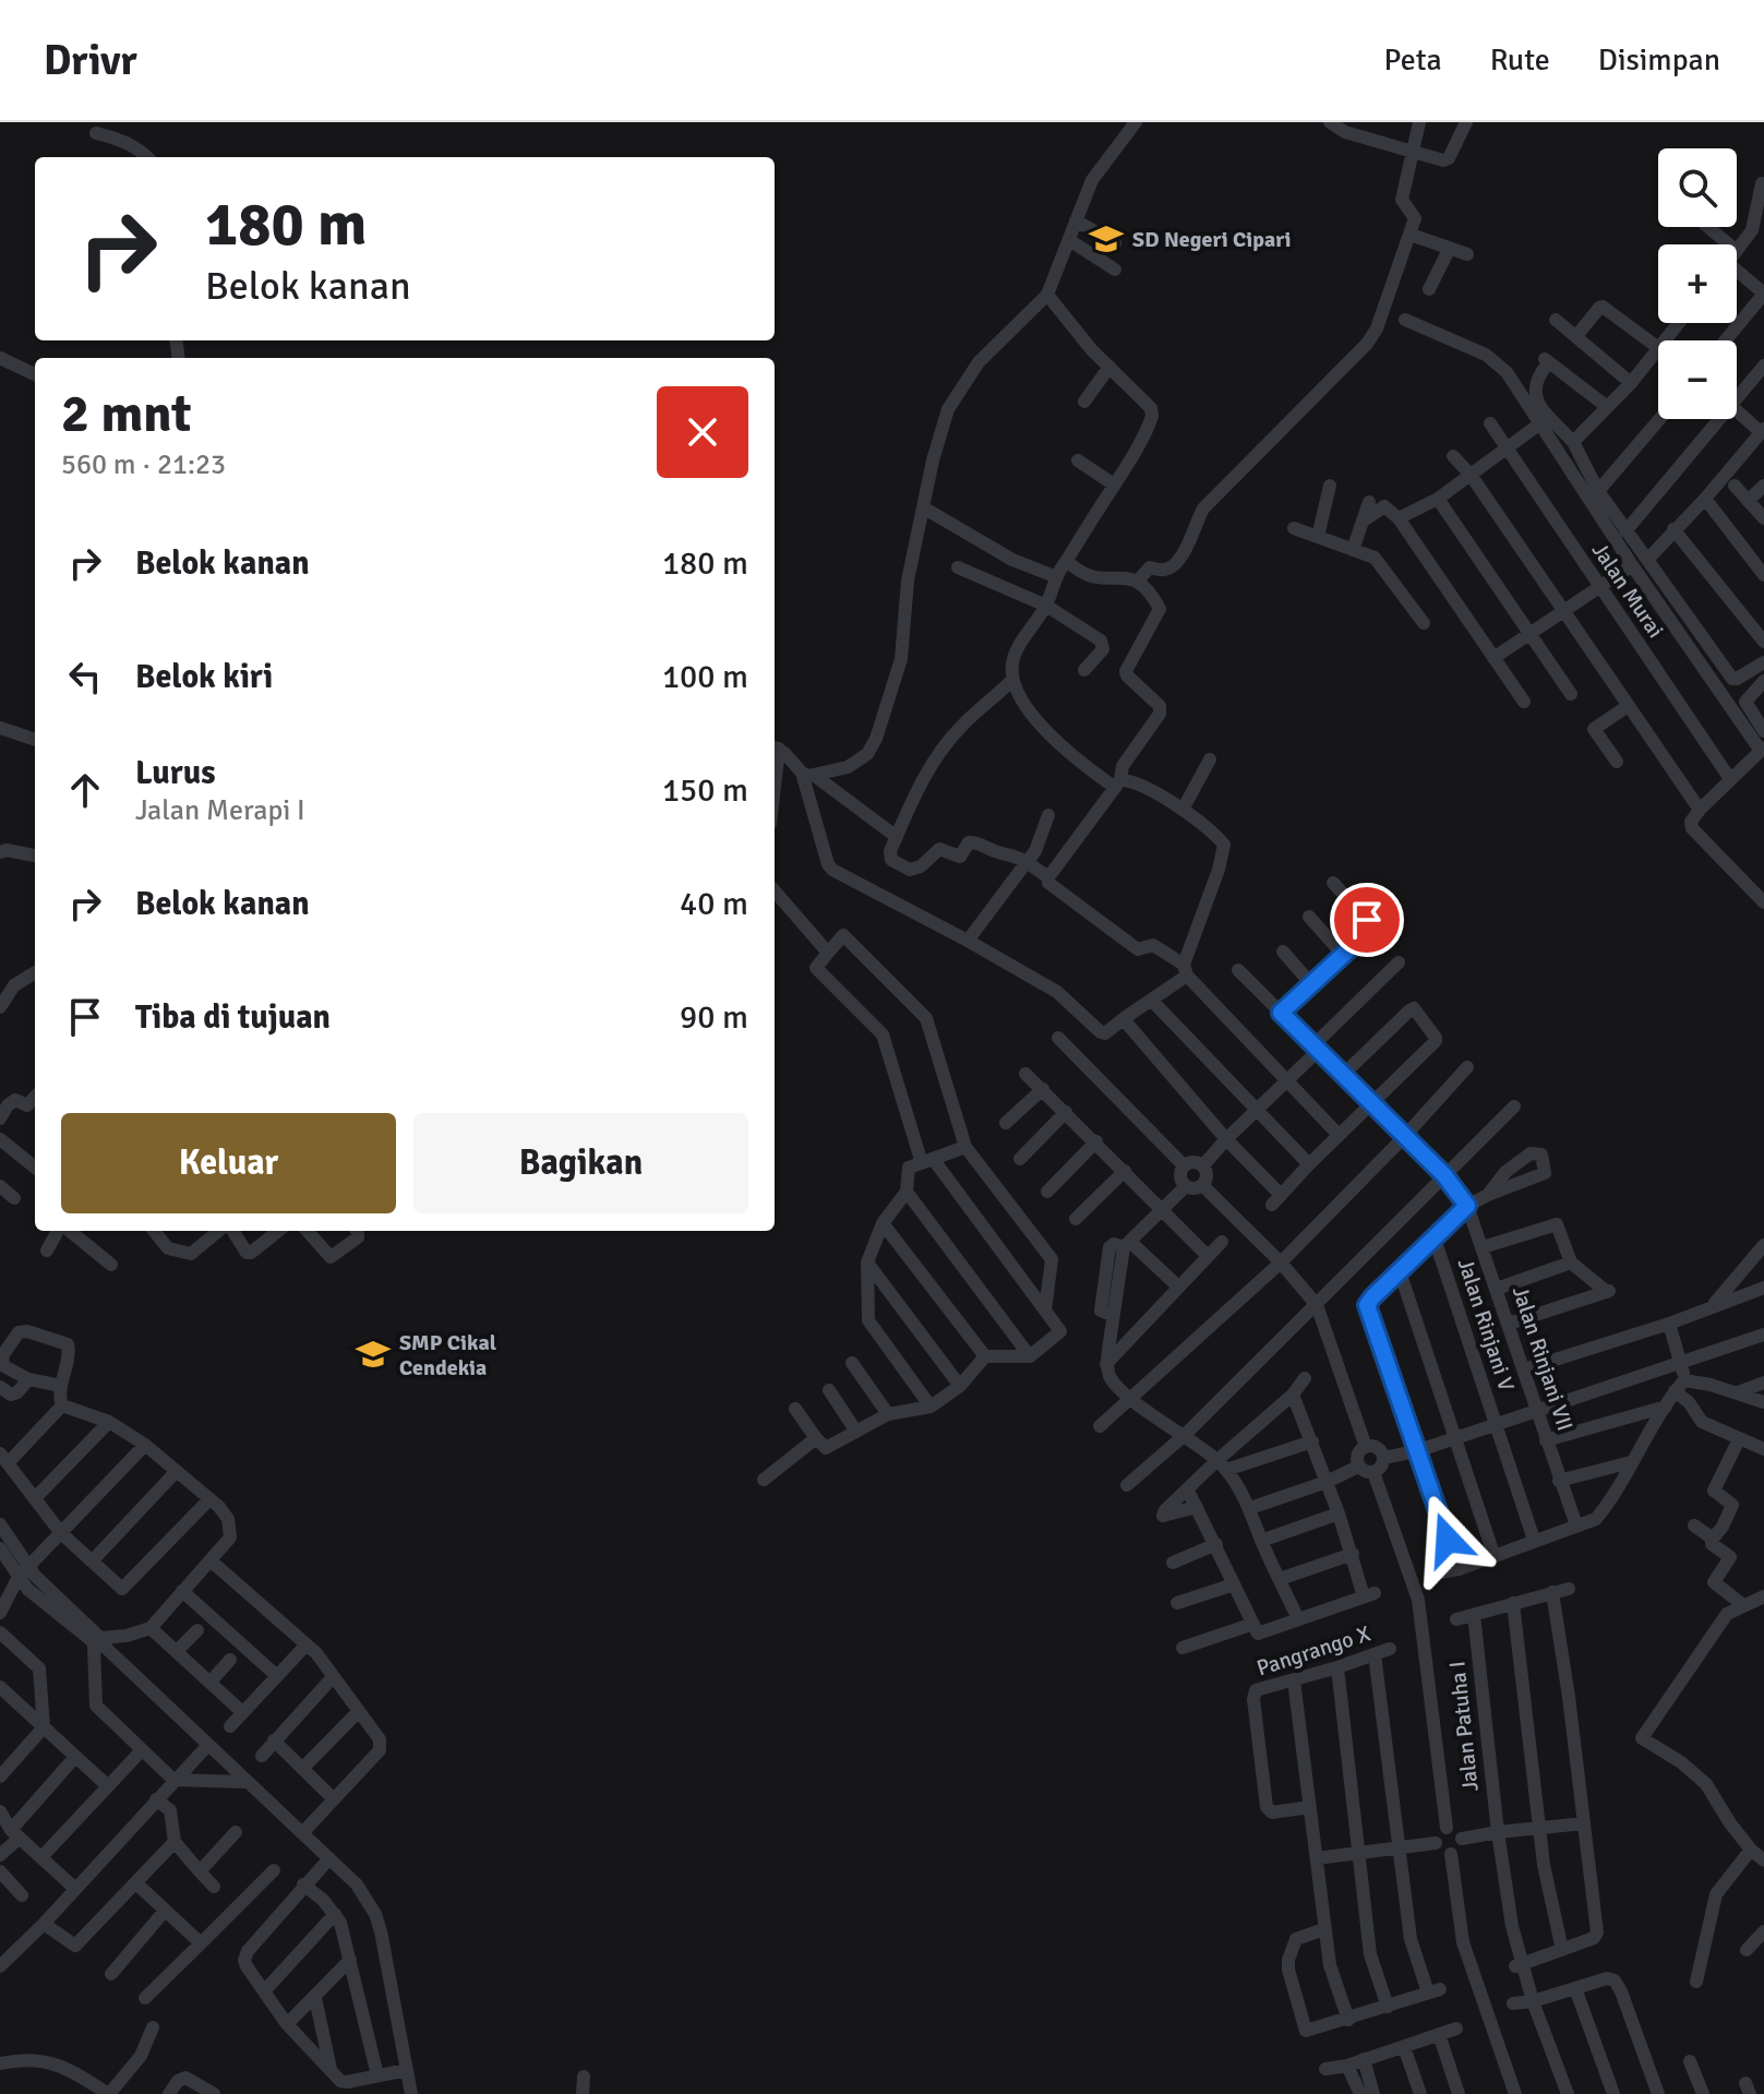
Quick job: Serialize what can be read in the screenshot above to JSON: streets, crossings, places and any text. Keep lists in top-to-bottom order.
{
  "streets": {
    "street": [
      "Jalan Murai",
      "Jalan Rinjani V",
      "Jalan Rinjani VII",
      "Pangrango X",
      "Jalan Patuha I"
    ]
  },
  "places": {
    "school or university": ["SD Negeri Cipari", "SMP Cikal Cendekia"]
  },
  "page": {
    "header": "Drivr",
    "nav": ["Peta", "Rute", "Disimpan"],
    "map_buttons": ["+", "−"],
    "turn": ["180 m", "Belok kanan"],
    "heading": ["2 mnt", "560 m · 21:23"],
    "list": [
      {
        "name": "Belok kanan",
        "value": "180 m"
      },
      {
        "name": "Belok kiri",
        "value": "100 m"
      },
      {
        "name": "Lurus",
        "note": "Jalan Merapi I",
        "value": "150 m"
      },
      {
        "name": "Belok kanan",
        "value": "40 m"
      },
      {
        "name": "Tiba di tujuan",
        "value": "90 m"
      }
    ],
    "buttons": ["Keluar", "Bagikan"]
  }
}
